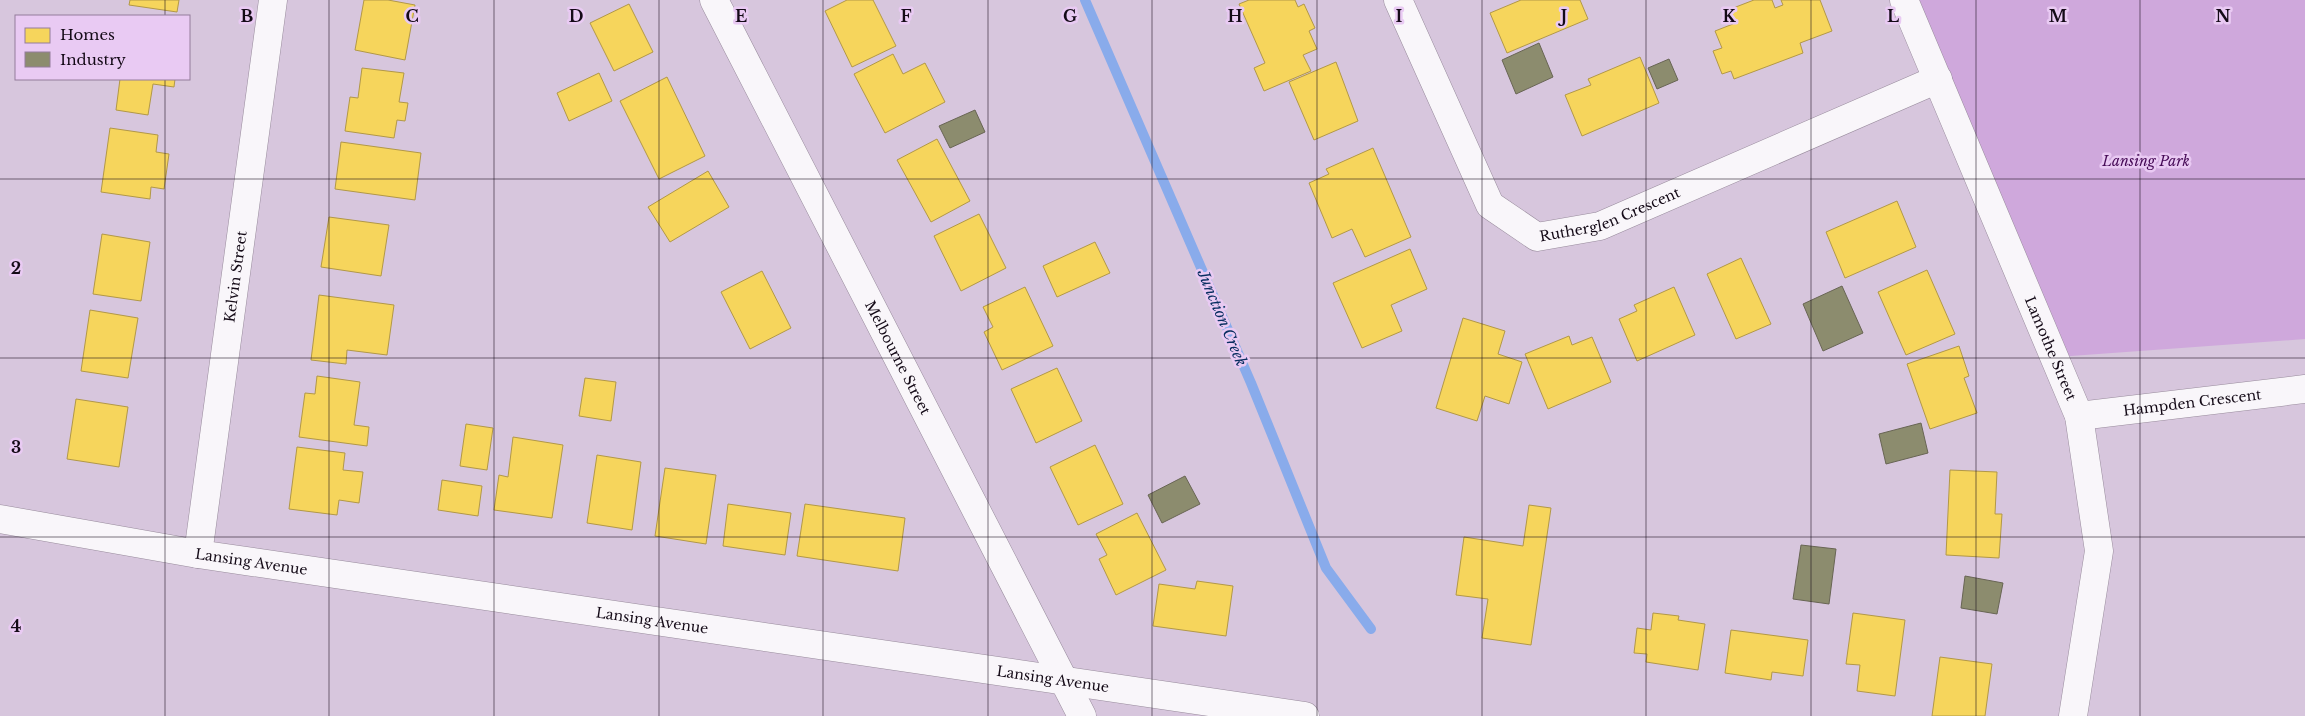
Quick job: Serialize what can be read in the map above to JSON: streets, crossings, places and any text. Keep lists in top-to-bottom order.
{
  "streets": {
    "street": [
      "Rutherglen Crescent",
      "Kelvin Street",
      "Lamothe Street",
      "Melbourne Street",
      "Hampden Crescent",
      "Lansing Avenue"
    ]
  },
  "crossings": [
    ["Rutherglen Crescent", "Lamothe Street"],
    ["Kelvin Street", "Lansing Avenue"],
    ["Lamothe Street", "Hampden Crescent"],
    ["Melbourne Street", "Lansing Avenue"]
  ],
  "water": ["Junction Creek"],
  "parks": ["Lansing Park"],
  "legend": ["Homes", "Industry"],
  "grid": {
    "columns": [
      "B",
      "C",
      "D",
      "E",
      "F",
      "G",
      "H",
      "I",
      "J",
      "K",
      "L",
      "M",
      "N"
    ],
    "rows": ["2", "3", "4"]
  }
}
